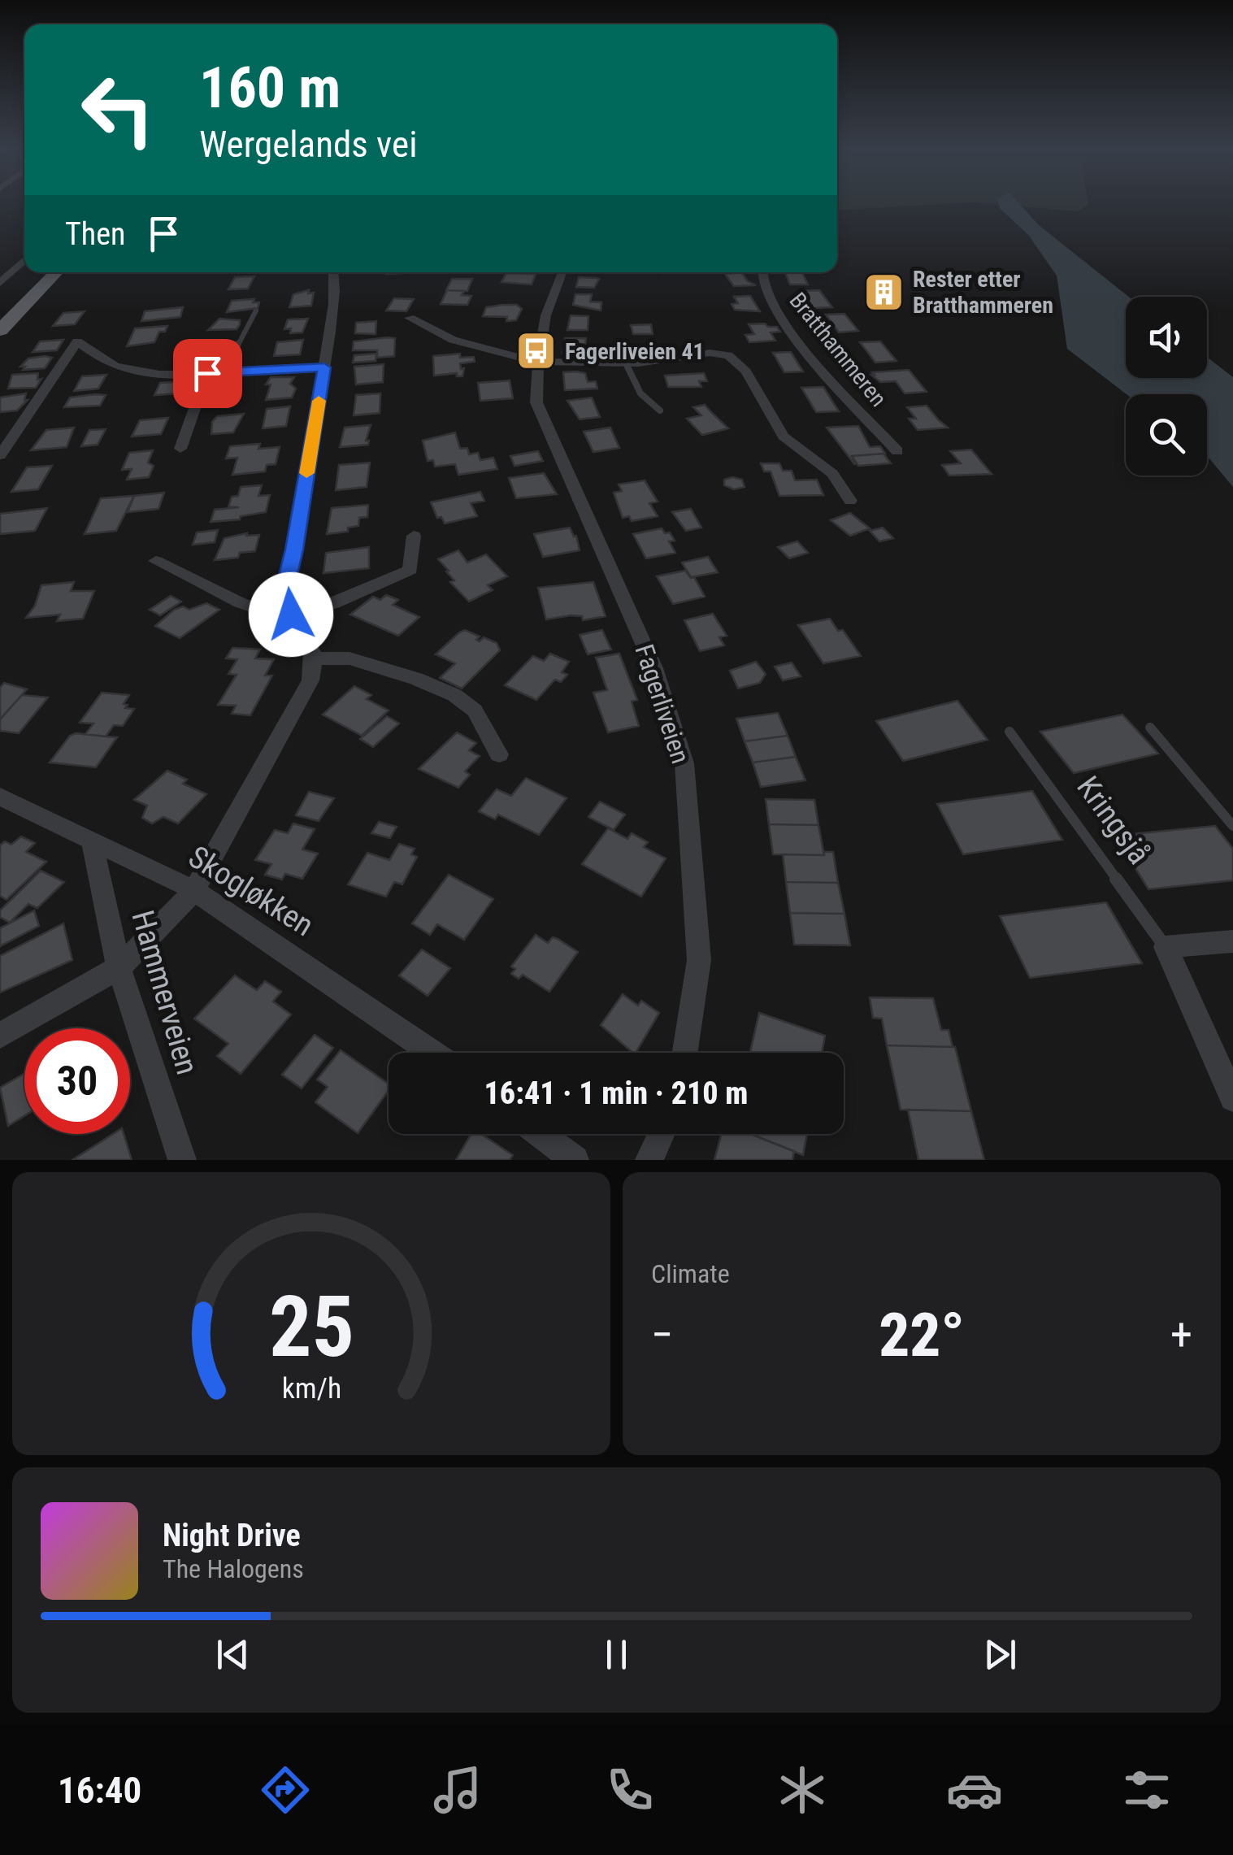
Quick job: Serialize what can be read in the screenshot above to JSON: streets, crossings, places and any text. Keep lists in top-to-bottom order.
{
  "streets": {
    "street": [
      "Bratthammeren",
      "Fagerliveien",
      "Kringsjå",
      "Skogløkken",
      "Hammerveien"
    ]
  },
  "crossings": [
    ["Skogløkken", "Hammerveien"]
  ],
  "places": {
    "building": ["Rester etter Bratthammeren"],
    "bus stop": ["Fagerliveien 41"]
  },
  "page": {
    "turn": ["160 m", "Wergelands vei"],
    "then": "Then",
    "limit": "30",
    "trip": "16:41 · 1 min · 210 m",
    "tile": "Climate",
    "heat": ["−", "22°", "+"],
    "song": ["Night Drive", "The Halogens"],
    "tabs": "16:40",
    "gauge": ["25", "km/h"]
  }
}
